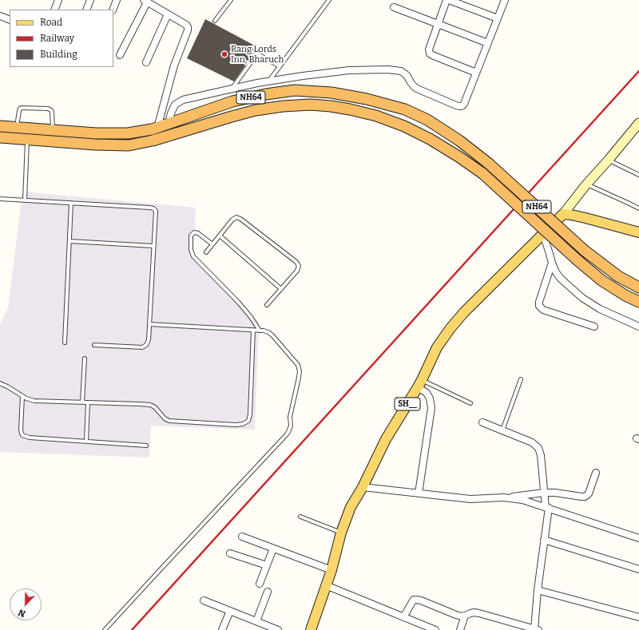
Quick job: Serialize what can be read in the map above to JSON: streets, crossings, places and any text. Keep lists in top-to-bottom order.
{
  "streets": {
    "highway": ["NH64"],
    "main road": ["SH__"]
  },
  "places": ["Rang Lords Inn, Bharuch"],
  "legend": ["Road", "Railway", "Building"],
  "north": "bottom left"
}
